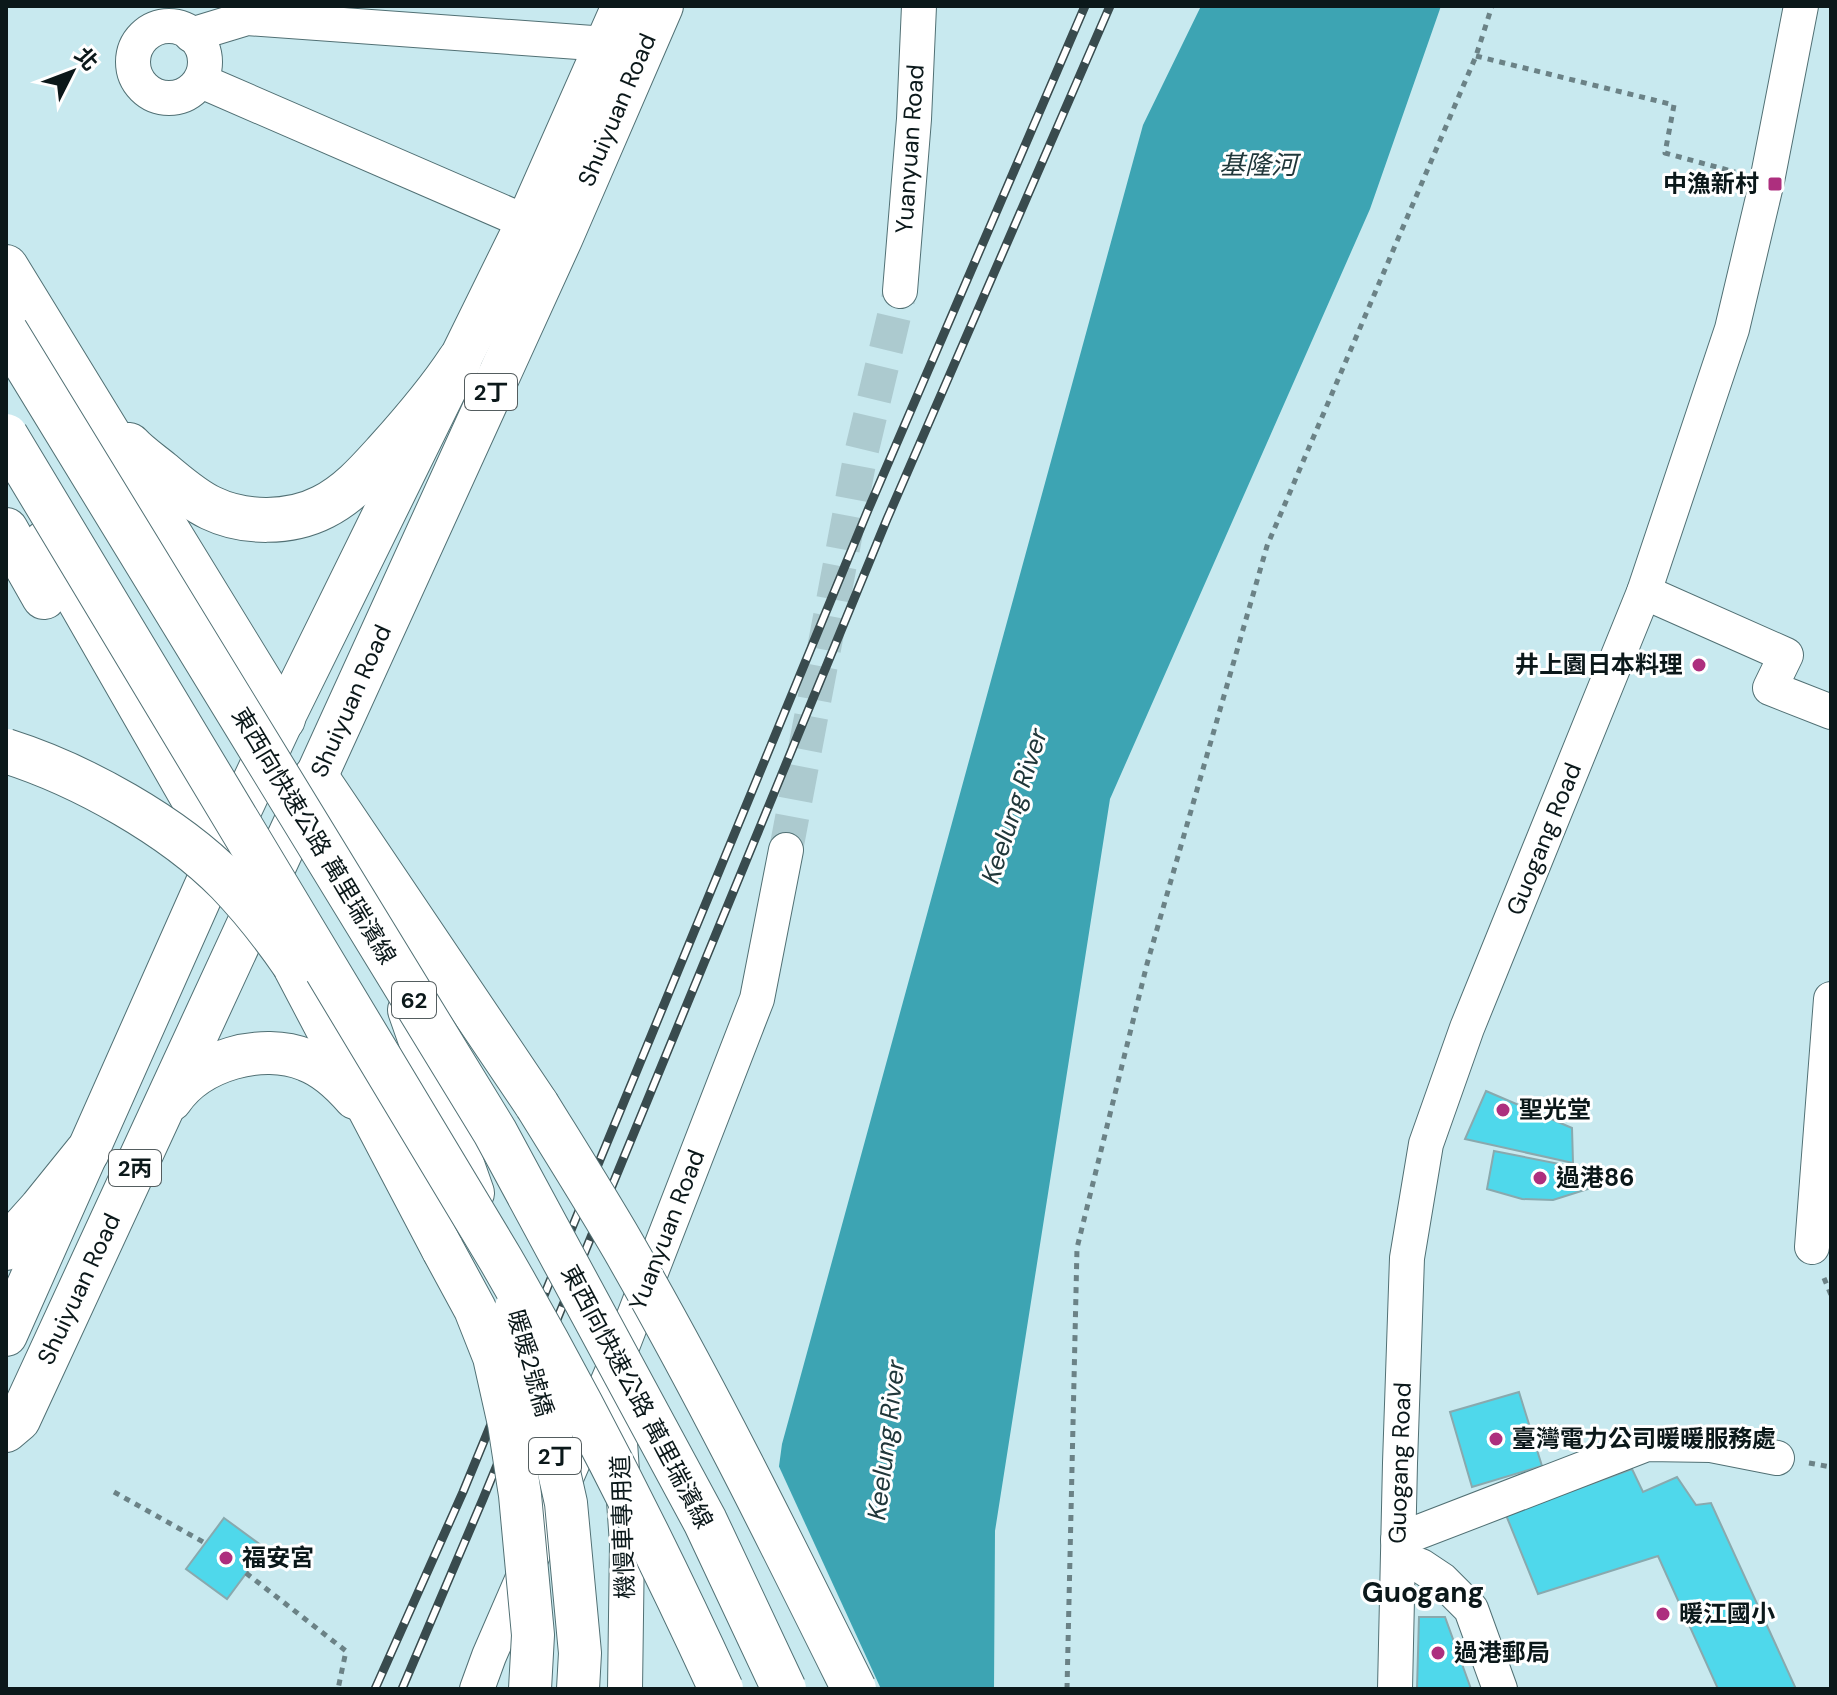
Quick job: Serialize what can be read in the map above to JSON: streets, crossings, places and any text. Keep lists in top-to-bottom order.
{
  "streets": {
    "highway": ["東西向快速公路 萬里瑞濱線", "62"],
    "main road": [
      "Shuiyuan Road",
      "2丁",
      "2丙",
      "暖暖2號橋"
    ],
    "street": ["Yuanyuan Road", "Guogang Road", "機慢車專用道"]
  },
  "crossings": [
    ["Shuiyuan Road", "2丁"],
    ["Yuanyuan Road", "機慢車專用道"],
    ["2丁", "62"],
    ["2丁", "暖暖2號橋"],
    ["62", "暖暖2號橋"]
  ],
  "districts": ["Guogang"],
  "water": ["基隆河", "Keelung River"],
  "places": {
    "transit": ["中漁新村"],
    "other": [
      "井上園日本料理",
      "聖光堂",
      "過港86",
      "臺灣電力公司暖暖服務處",
      "福安宮",
      "暖江國小",
      "過港郵局"
    ]
  },
  "north": "top right"
}
